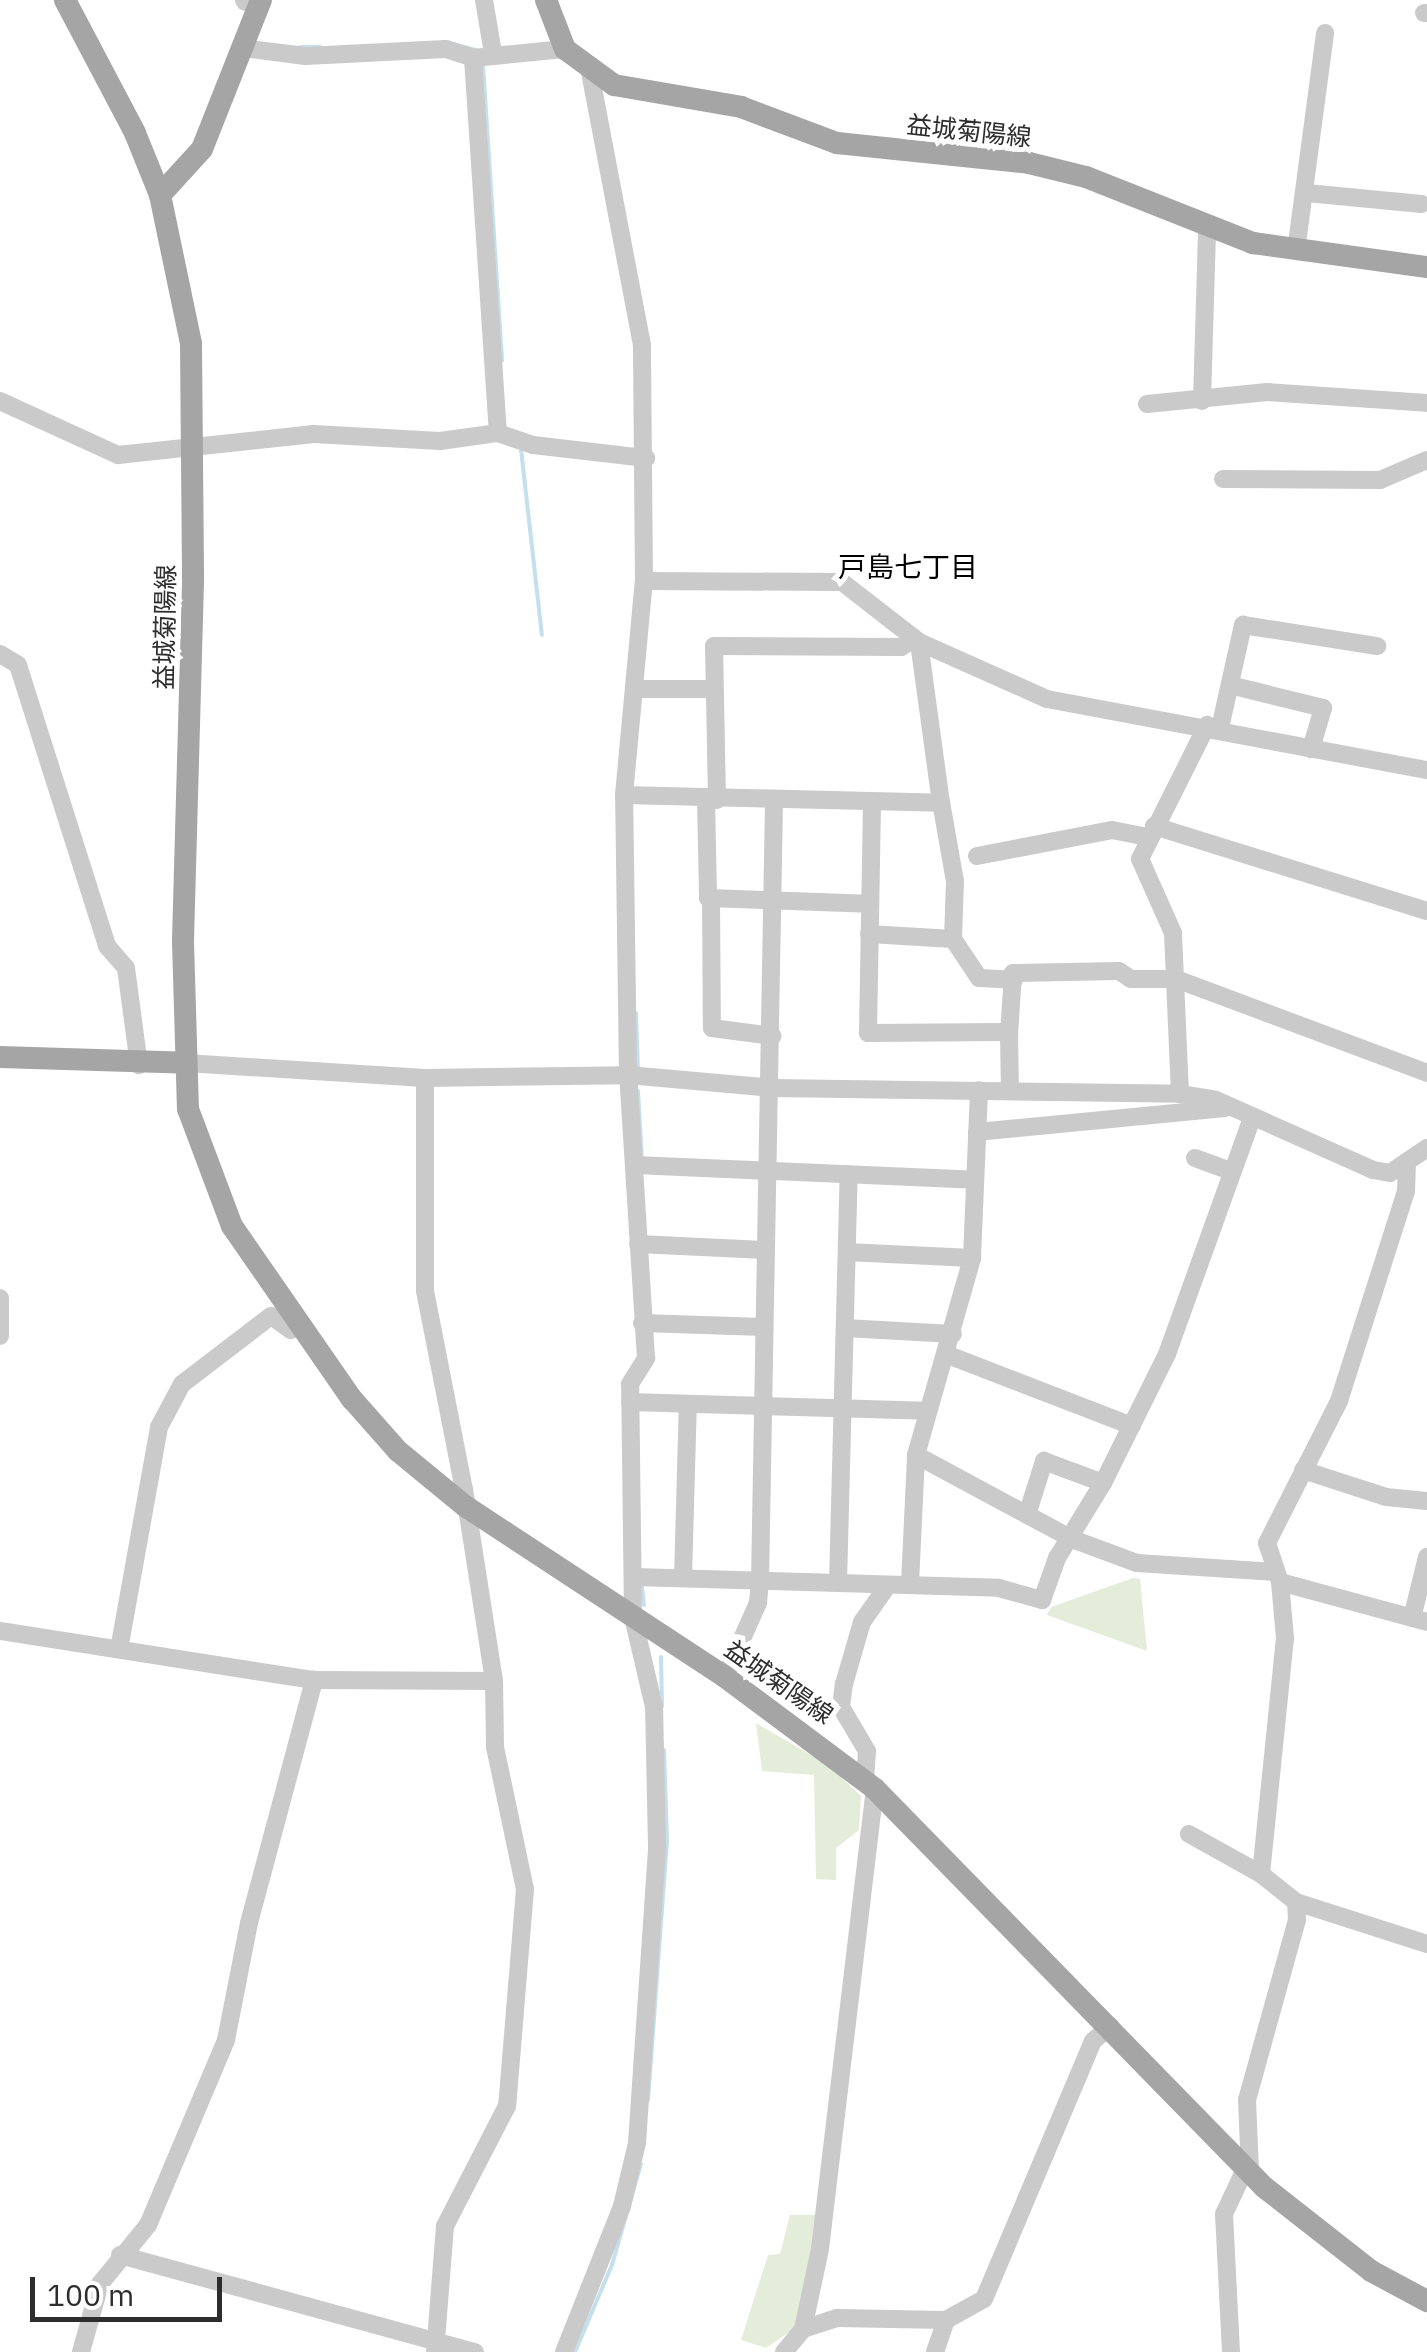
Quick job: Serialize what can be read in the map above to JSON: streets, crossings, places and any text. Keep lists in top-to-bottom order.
{
  "streets": {
    "main road": ["益城菊陽線"]
  },
  "districts": ["戸島七丁目"],
  "scale_bar": "100 m"
}
